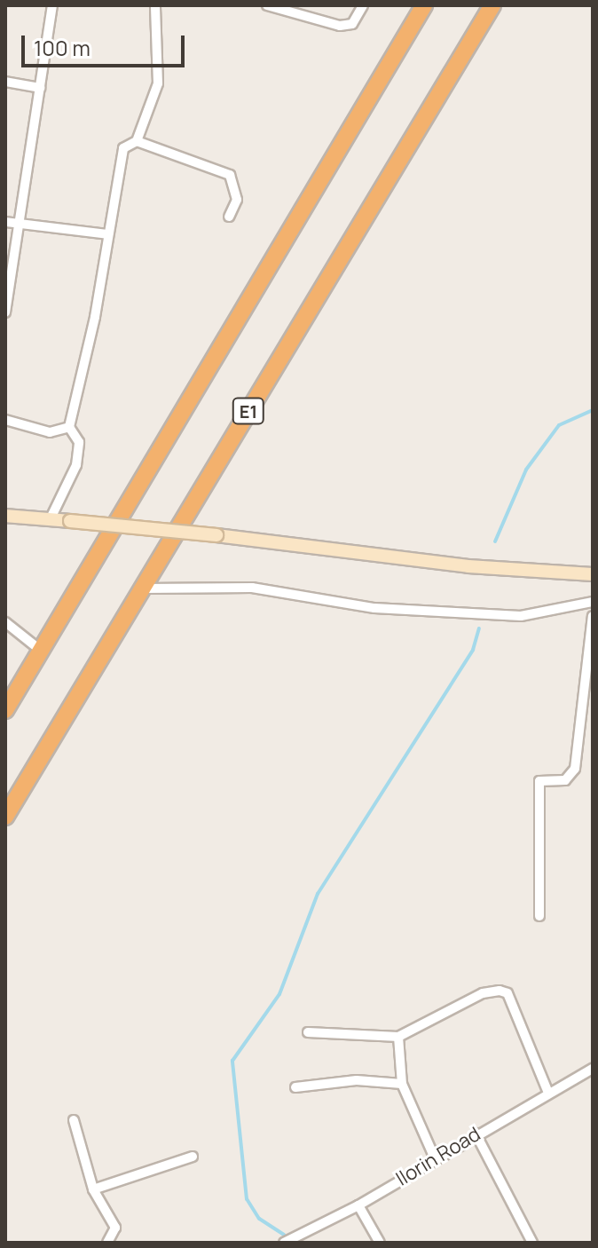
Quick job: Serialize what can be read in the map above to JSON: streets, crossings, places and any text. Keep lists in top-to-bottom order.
{
  "streets": {
    "highway": ["E1"],
    "street": ["Ilorin Road"]
  },
  "scale_bar": "100 m"
}
